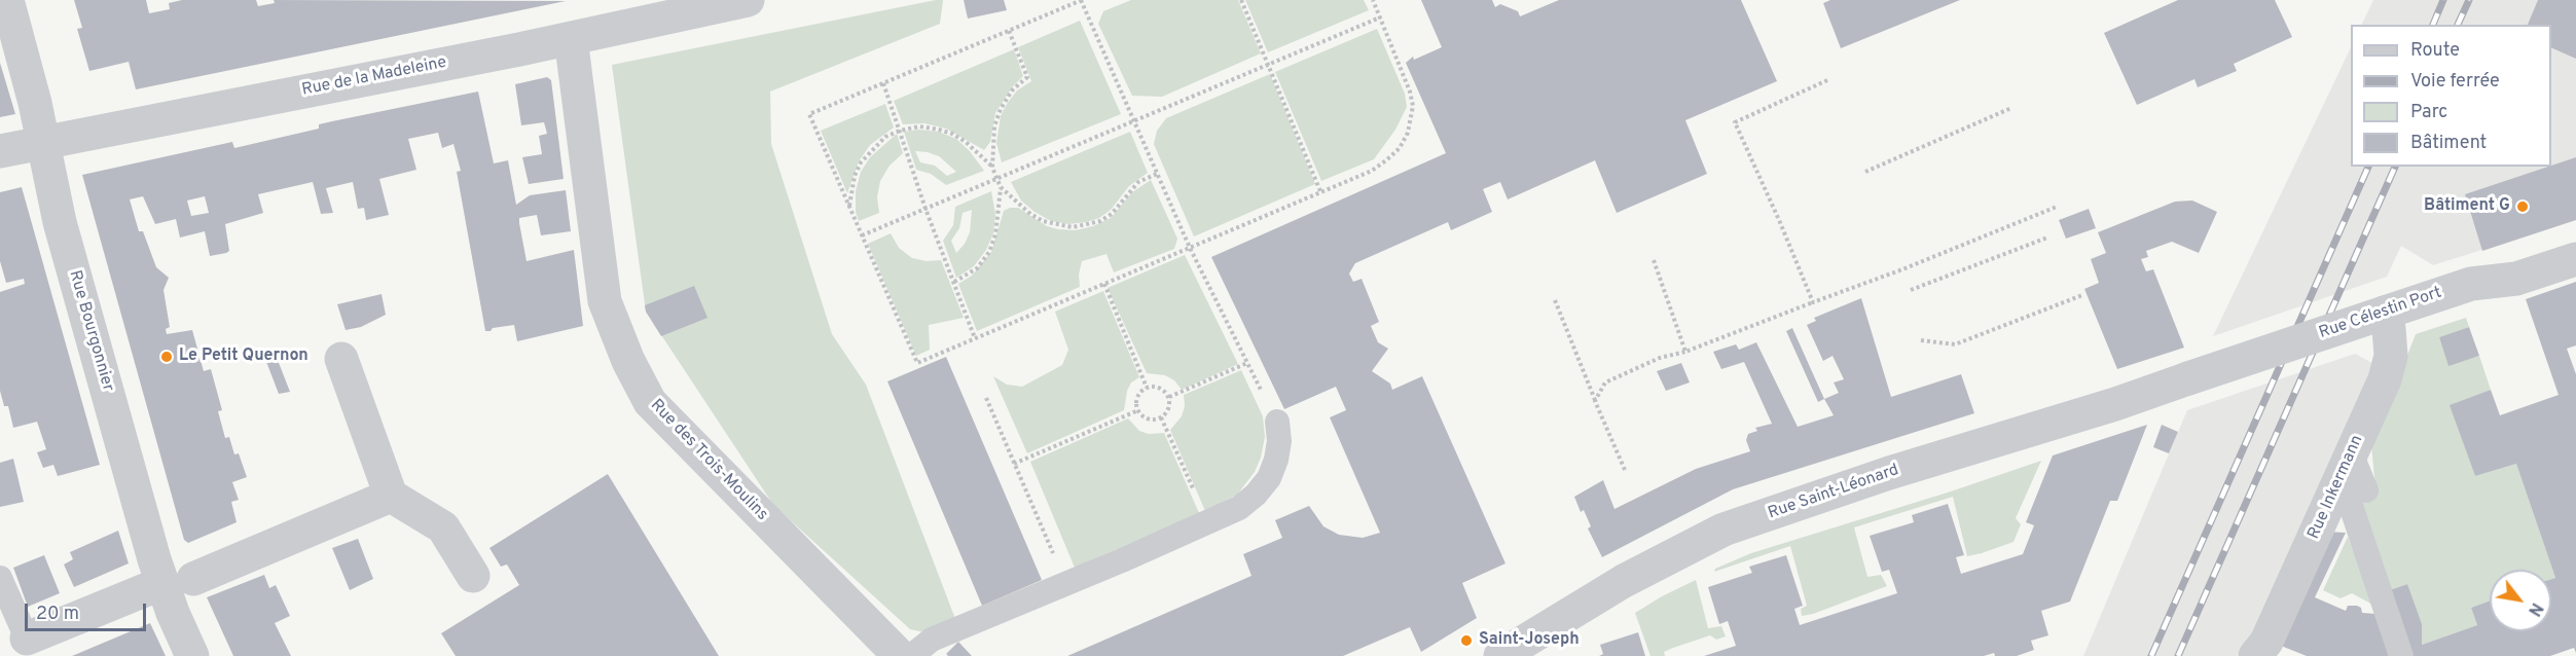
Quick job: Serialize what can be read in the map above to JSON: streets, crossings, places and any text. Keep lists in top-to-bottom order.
{
  "streets": {
    "street": [
      "Rue de la Madeleine",
      "Rue Célestin Port",
      "Rue Bourgonnier",
      "Rue des Trois-Moulins",
      "Rue Inkermann",
      "Rue Saint-Léonard"
    ]
  },
  "crossings": [
    ["Rue de la Madeleine", "Rue Bourgonnier"],
    ["Rue de la Madeleine", "Rue des Trois-Moulins"],
    ["Rue Célestin Port", "Rue Inkermann"],
    ["Rue Célestin Port", "Rue Saint-Léonard"]
  ],
  "places": ["Bâtiment G", "Le Petit Quernon", "Saint-Joseph"],
  "legend": [
    "Route",
    "Voie ferrée",
    "Parc",
    "Bâtiment"
  ],
  "scale_bar": "20 m",
  "north": "bottom right"
}
